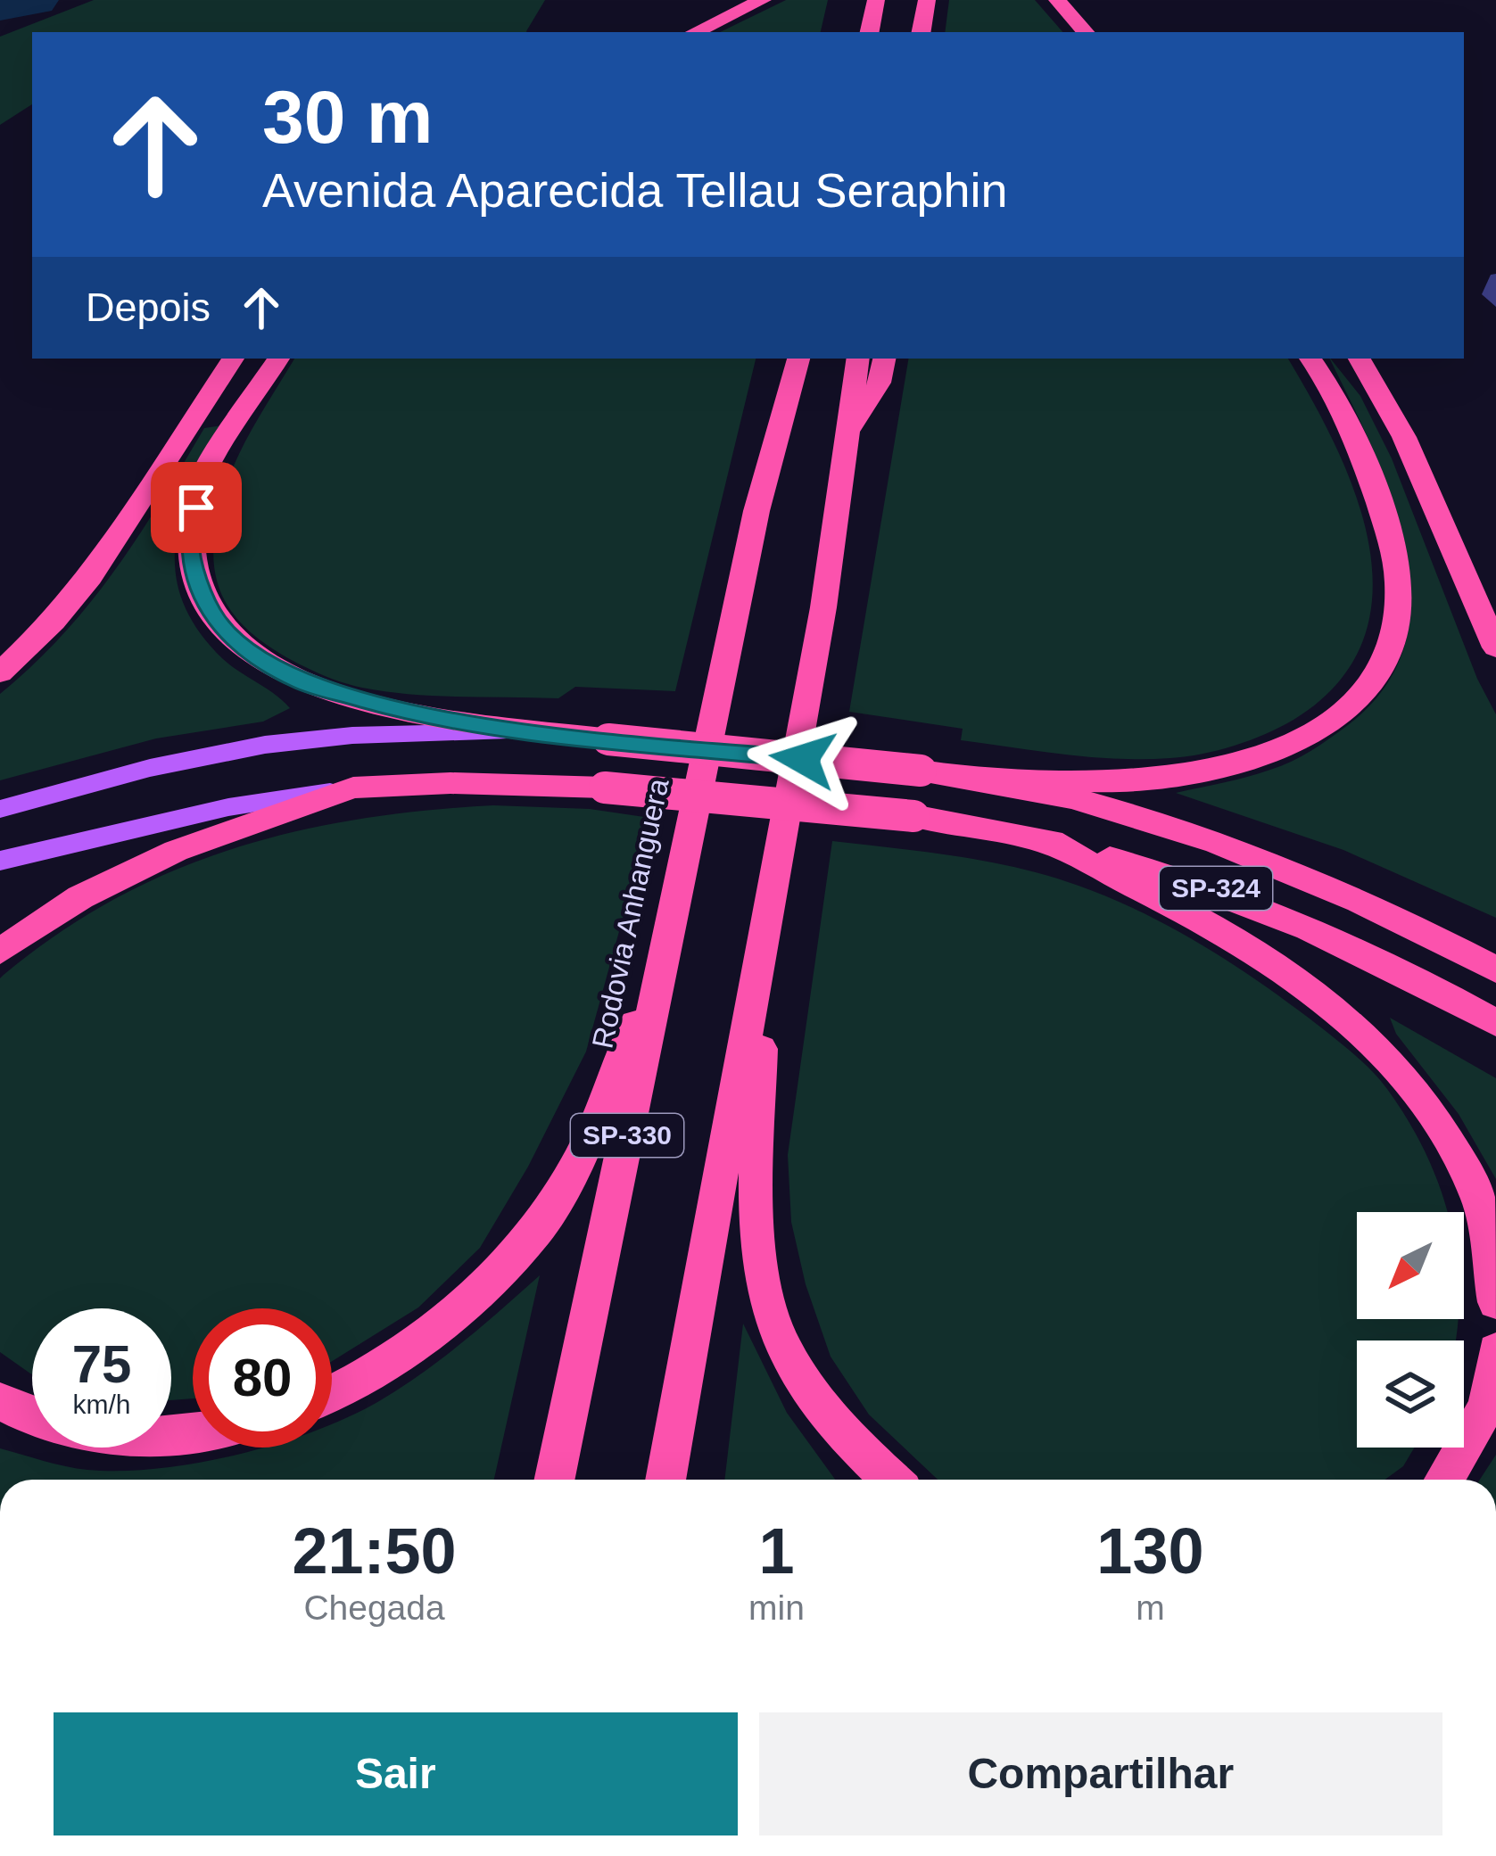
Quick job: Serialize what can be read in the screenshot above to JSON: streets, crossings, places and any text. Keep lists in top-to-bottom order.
{
  "streets": {
    "highway": ["SP-324", "Rodovia Anhanguera", "SP-330"]
  },
  "north": "bottom left",
  "page": {
    "turn": ["30 m", "Avenida Aparecida Tellau Seraphin"],
    "then": "Depois",
    "speed": "75 km/h",
    "limit": "80",
    "eta": [
      "21:50",
      "Chegada",
      "1",
      "min",
      "130",
      "m"
    ],
    "buttons": ["Sair", "Compartilhar"]
  }
}
